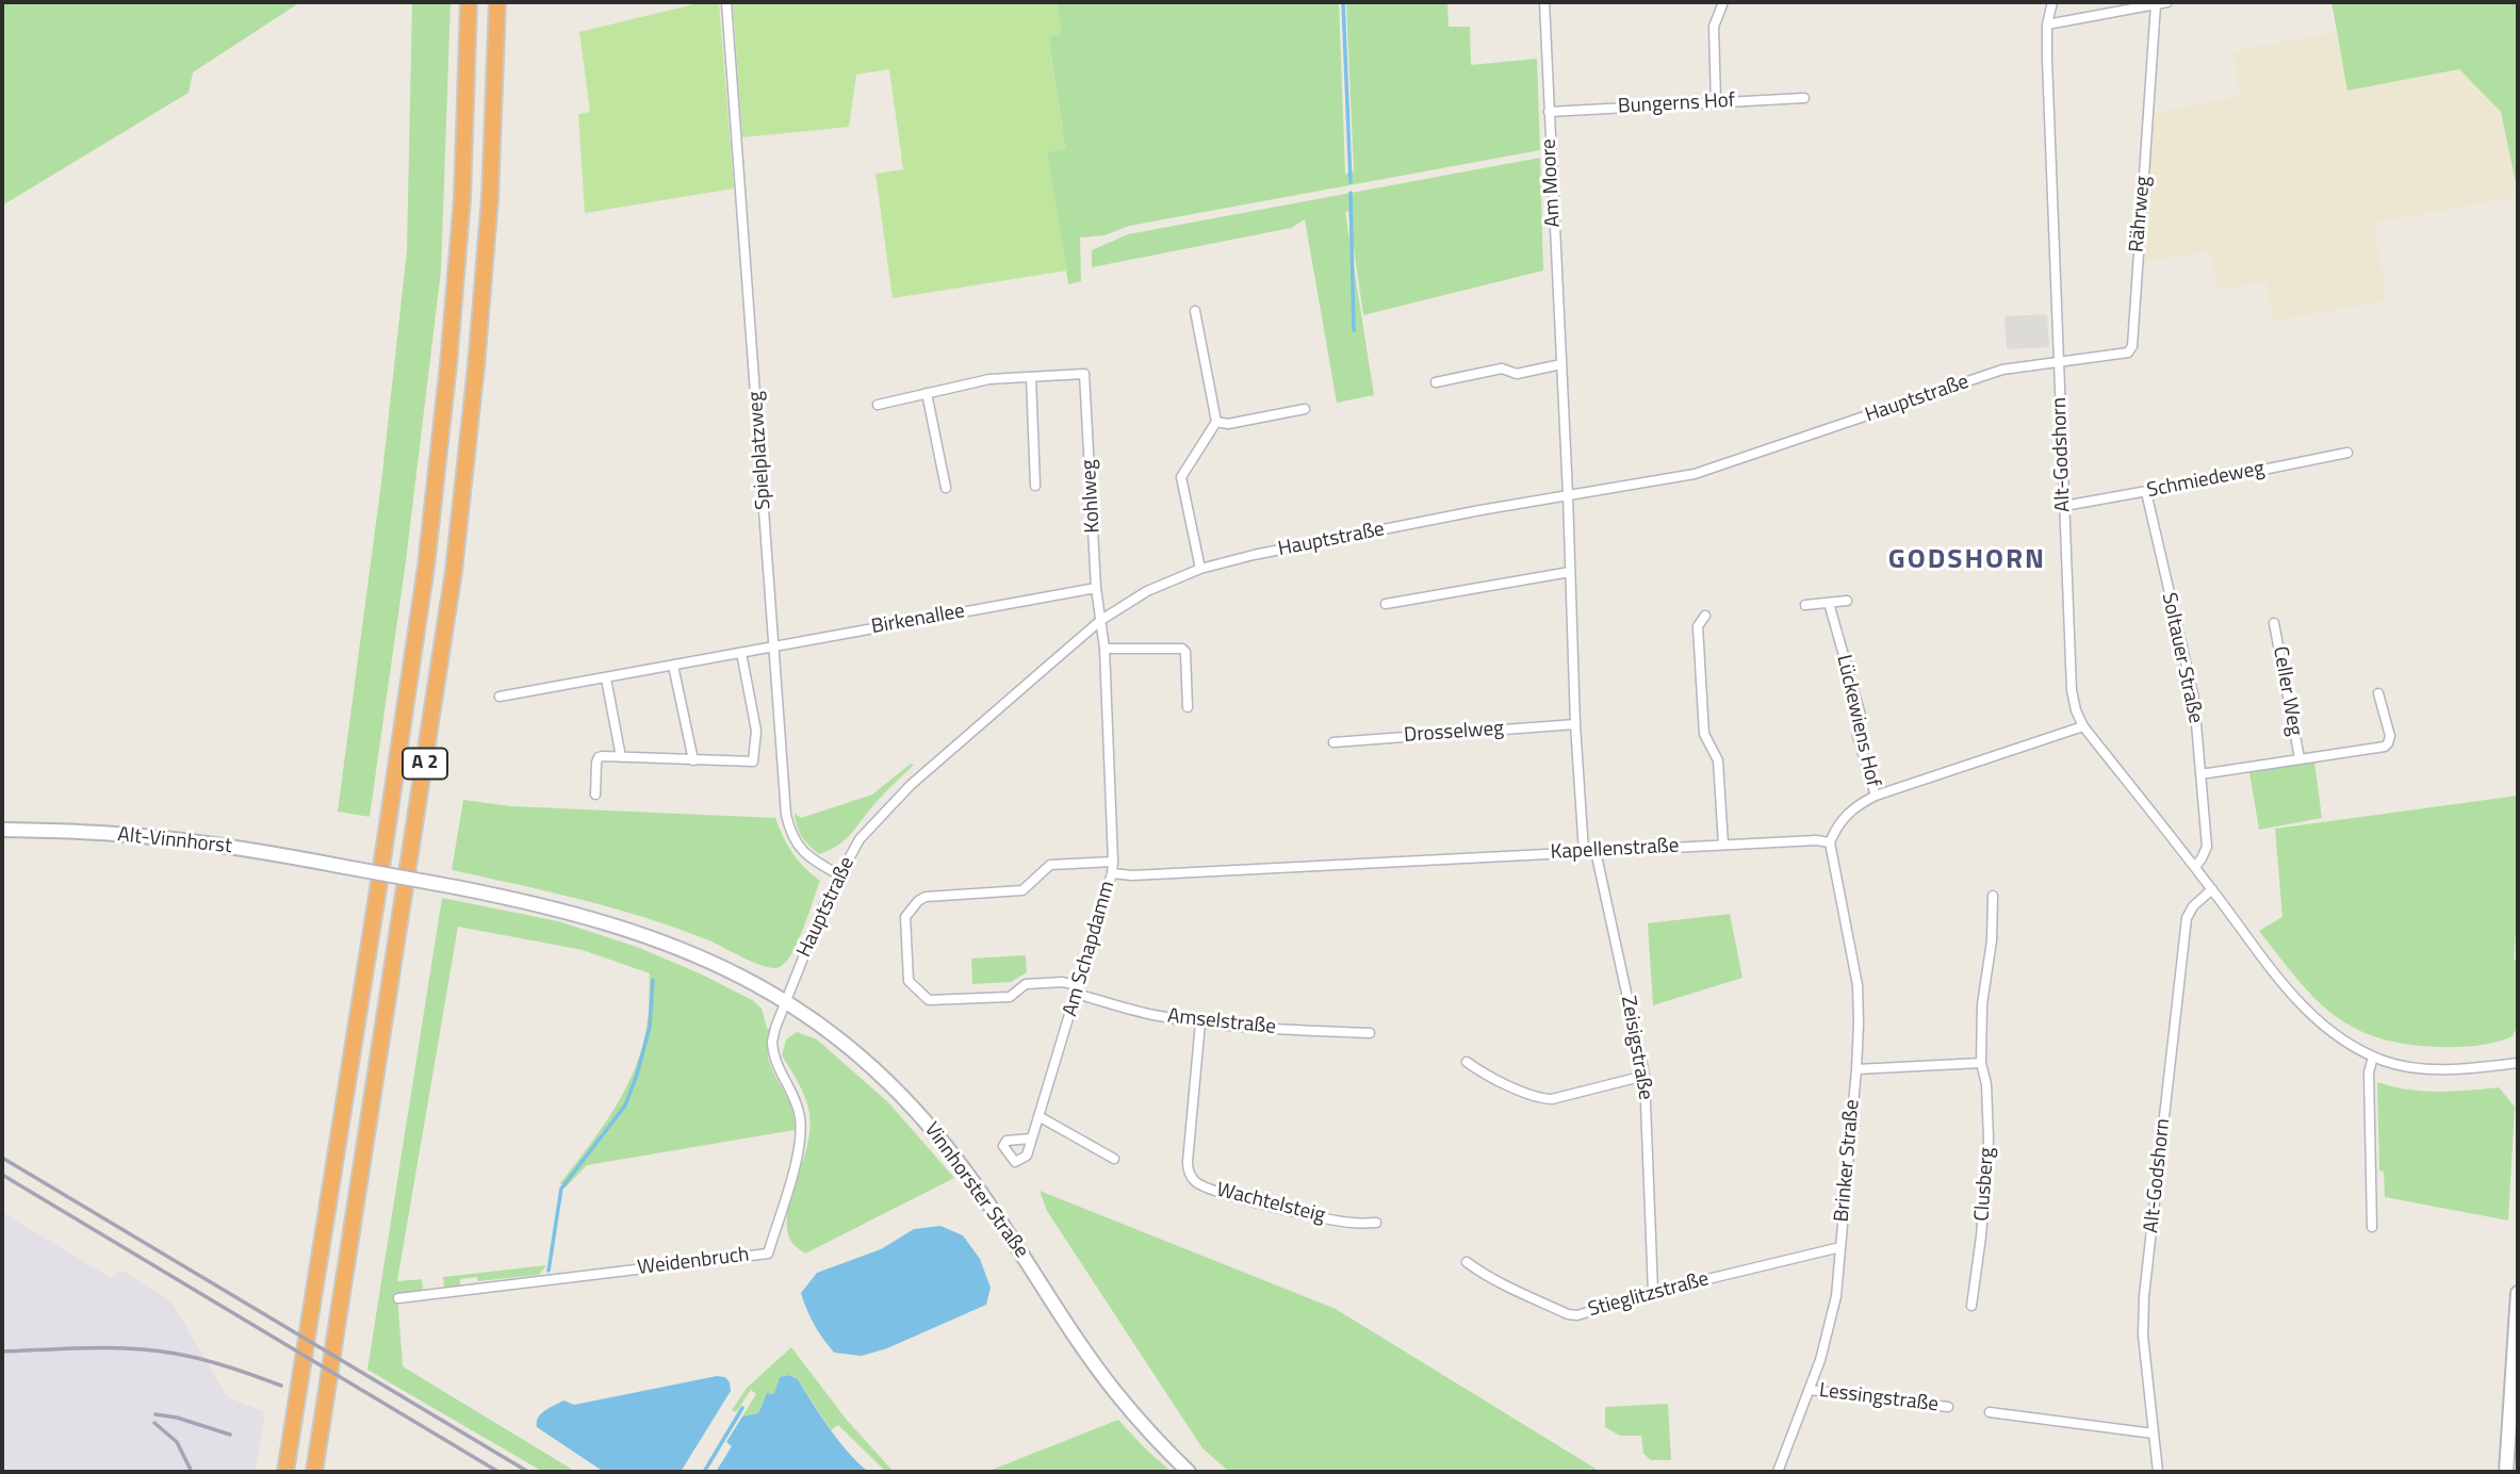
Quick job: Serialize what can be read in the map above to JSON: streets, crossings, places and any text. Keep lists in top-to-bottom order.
{
  "streets": {
    "highway": ["A 2"],
    "street": [
      "Bungerns Hof",
      "Am Moore",
      "Rährweg",
      "Hauptstraße",
      "Spielplatzweg",
      "Alt-Godshorn",
      "Schmiedeweg",
      "Kohlweg",
      "Birkenallee",
      "Soltauer Straße",
      "Celler Weg",
      "Lückewiens Hof",
      "Drosselweg",
      "Alt-Vinnhorst",
      "Kapellenstraße",
      "Am Schapdamm",
      "Amselstraße",
      "Zeisigstraße",
      "Brinker Straße",
      "Clusberg",
      "Vinnhorster Straße",
      "Wachtelsteig",
      "Weidenbruch",
      "Stieglitzstraße",
      "Lessingstraße"
    ]
  },
  "crossings": [
    ["Bungerns Hof", "Am Moore"],
    ["Am Moore", "Hauptstraße"],
    ["Am Moore", "Drosselweg"],
    ["Am Moore", "Kapellenstraße"],
    ["Rährweg", "Hauptstraße"],
    ["Rährweg", "Alt-Godshorn"],
    ["Hauptstraße", "Spielplatzweg"],
    ["Hauptstraße", "Alt-Godshorn"],
    ["Hauptstraße", "Kohlweg"],
    ["Hauptstraße", "Am Schapdamm"],
    ["Hauptstraße", "Vinnhorster Straße"],
    ["Hauptstraße", "Weidenbruch"],
    ["Spielplatzweg", "Birkenallee"],
    ["Alt-Godshorn", "Schmiedeweg"],
    ["Alt-Godshorn", "Soltauer Straße"],
    ["Schmiedeweg", "Soltauer Straße"],
    ["Kohlweg", "Birkenallee"],
    ["Kohlweg", "Am Schapdamm"],
    ["Alt-Vinnhorst", "Vinnhorster Straße"],
    ["Kapellenstraße", "Am Schapdamm"],
    ["Kapellenstraße", "Zeisigstraße"],
    ["Kapellenstraße", "Brinker Straße"],
    ["Am Schapdamm", "Amselstraße"],
    ["Amselstraße", "Wachtelsteig"],
    ["Zeisigstraße", "Stieglitzstraße"],
    ["Brinker Straße", "Stieglitzstraße"],
    ["Brinker Straße", "Lessingstraße"],
    ["Vinnhorster Straße", "Weidenbruch"]
  ],
  "districts": ["GODSHORN"]
}
